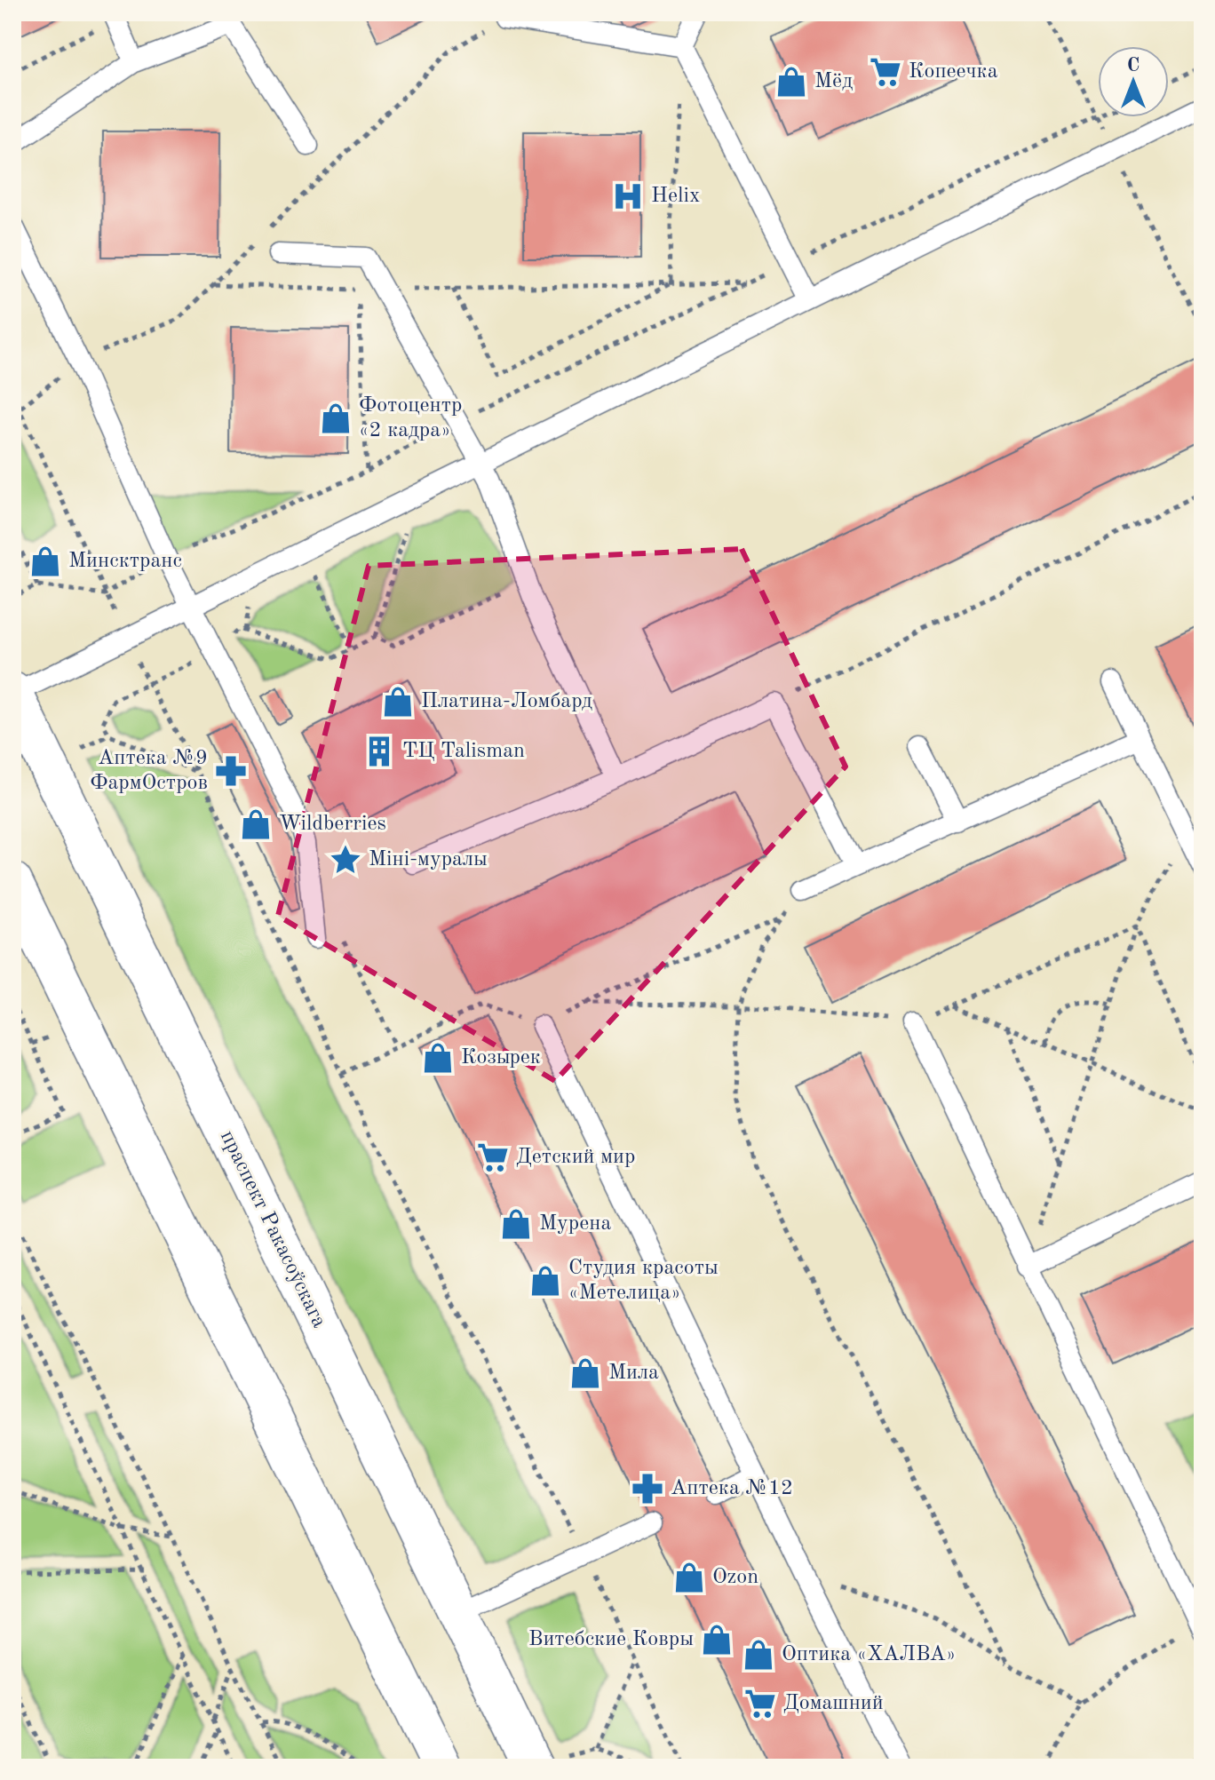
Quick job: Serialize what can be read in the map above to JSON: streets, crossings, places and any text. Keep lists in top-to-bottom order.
{
  "streets": {
    "main road": ["праспект Ракасоўскага"]
  },
  "places": {
    "supermarket": ["Копеечка", "Детский мир", "Домашний"],
    "shop": [
      "Мёд",
      "Фотоцентр «2 кадра»",
      "Минсктранс",
      "Платина-Ломбард",
      "Wildberries",
      "Козырек",
      "Мурена",
      "Студия красоты «Метелица»",
      "Мила",
      "Ozon",
      "Витебские Ковры",
      "Оптика «ХАЛВА»"
    ],
    "hospital": ["Helix"],
    "building": ["ТЦ Talisman"],
    "pharmacy": ["Аптека №9 ФармОстров", "Аптека №12"],
    "place": ["Міні-муралы"]
  },
  "north": "top"
}
